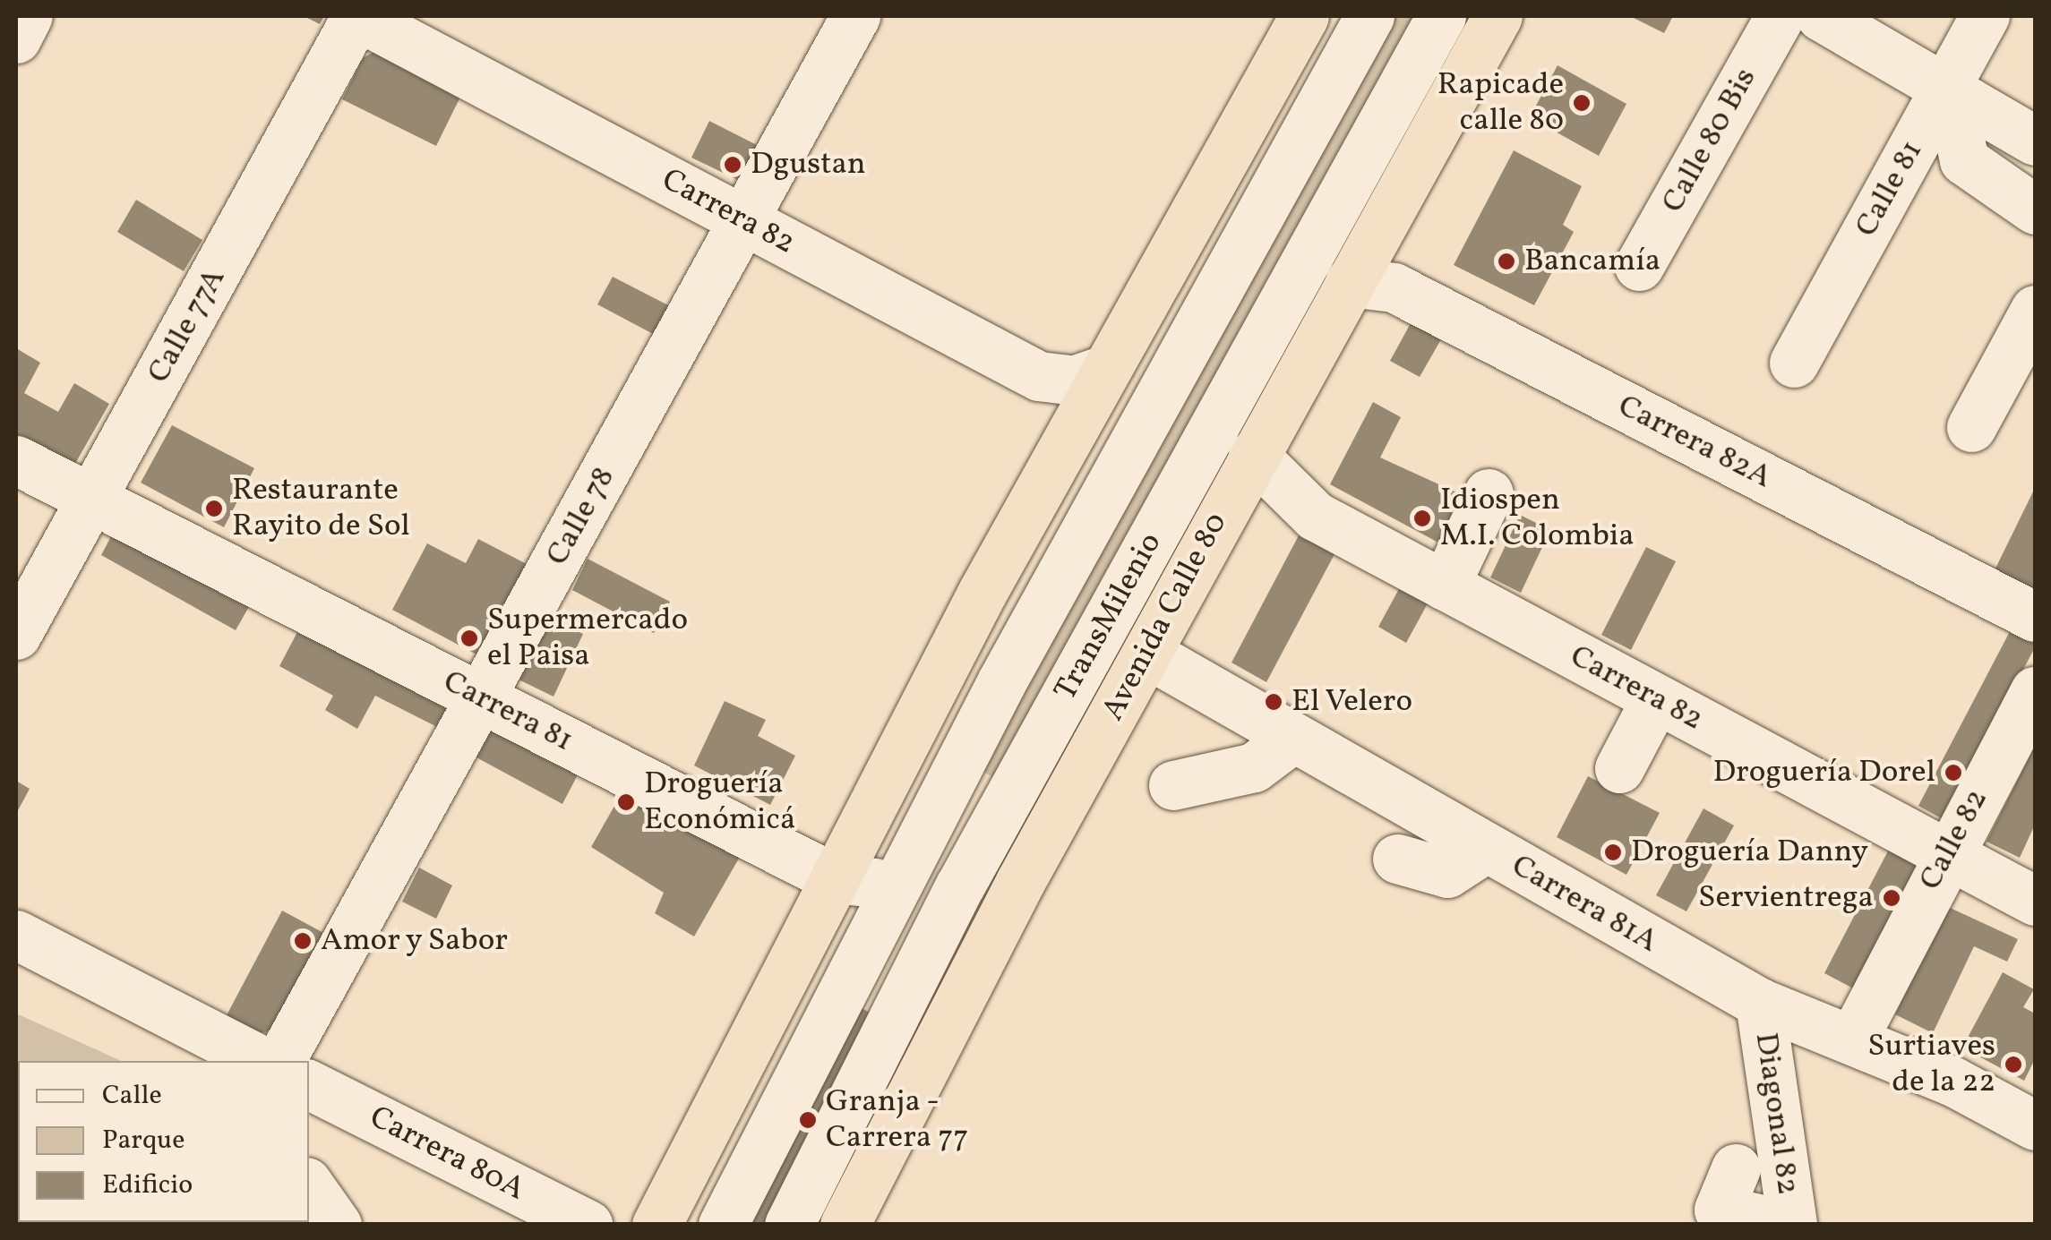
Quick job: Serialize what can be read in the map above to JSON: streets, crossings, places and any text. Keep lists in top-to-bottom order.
{
  "streets": {
    "highway": ["Avenida Calle 80"],
    "street": [
      "Calle 80 Bis",
      "Calle 81",
      "Carrera 82",
      "Calle 77A",
      "Carrera 82A",
      "Calle 78",
      "TransMilenio",
      "Carrera 81",
      "Calle 82",
      "Carrera 81A",
      "Diagonal 82",
      "Carrera 80A"
    ]
  },
  "crossings": [
    ["Carrera 82", "Calle 77A"],
    ["Carrera 82", "Calle 78"],
    ["Carrera 82", "Avenida Calle 80"],
    ["Carrera 82", "Calle 82"],
    ["Calle 77A", "Carrera 81"],
    ["Carrera 82A", "Avenida Calle 80"],
    ["Calle 78", "Carrera 81"],
    ["TransMilenio", "Carrera 81"],
    ["Avenida Calle 80", "Carrera 81"],
    ["Avenida Calle 80", "Carrera 81A"],
    ["Calle 82", "Carrera 81A"],
    ["Carrera 81A", "Diagonal 82"]
  ],
  "places": [
    "Rapicade calle 80",
    "Dgustan",
    "Bancamía",
    "Restaurante Rayito de Sol",
    "Idiospen M.I. Colombia",
    "Supermercado el Paisa",
    "El Velero",
    "Droguería Dorel",
    "Droguería Económicá",
    "Droguería Danny",
    "Servientrega",
    "Amor y Sabor",
    "Surtiaves de la 22",
    "Granja - Carrera 77"
  ],
  "legend": ["Calle", "Parque", "Edificio"]
}
